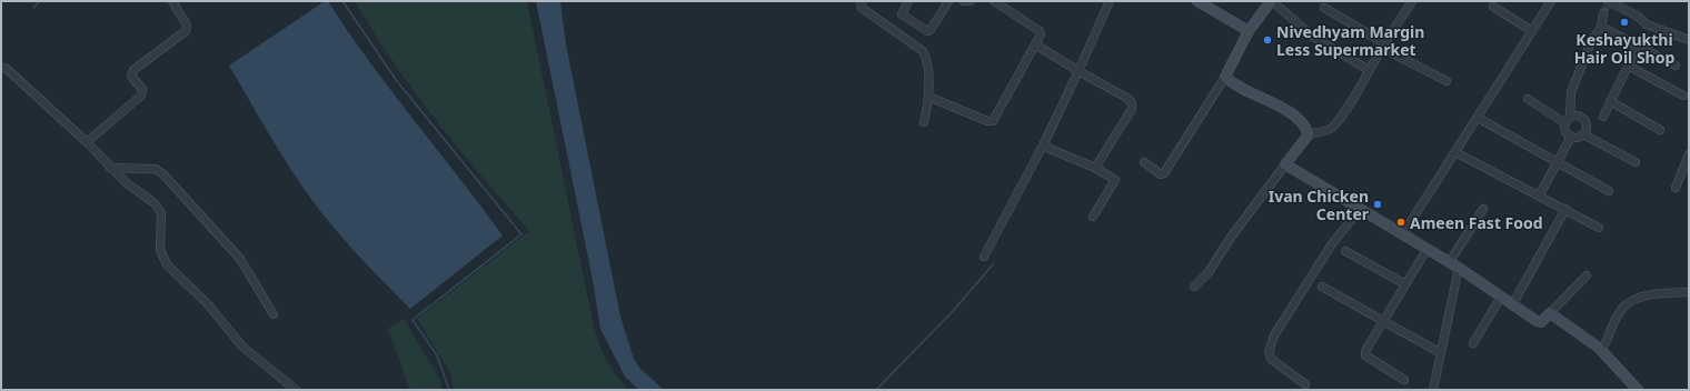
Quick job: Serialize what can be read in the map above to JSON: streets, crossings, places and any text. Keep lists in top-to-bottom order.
{
  "places": [
    "Keshayukthi Hair Oil Shop",
    "Nivedhyam Margin Less Supermarket",
    "Ivan Chicken Center",
    "Ameen Fast Food"
  ]
}
